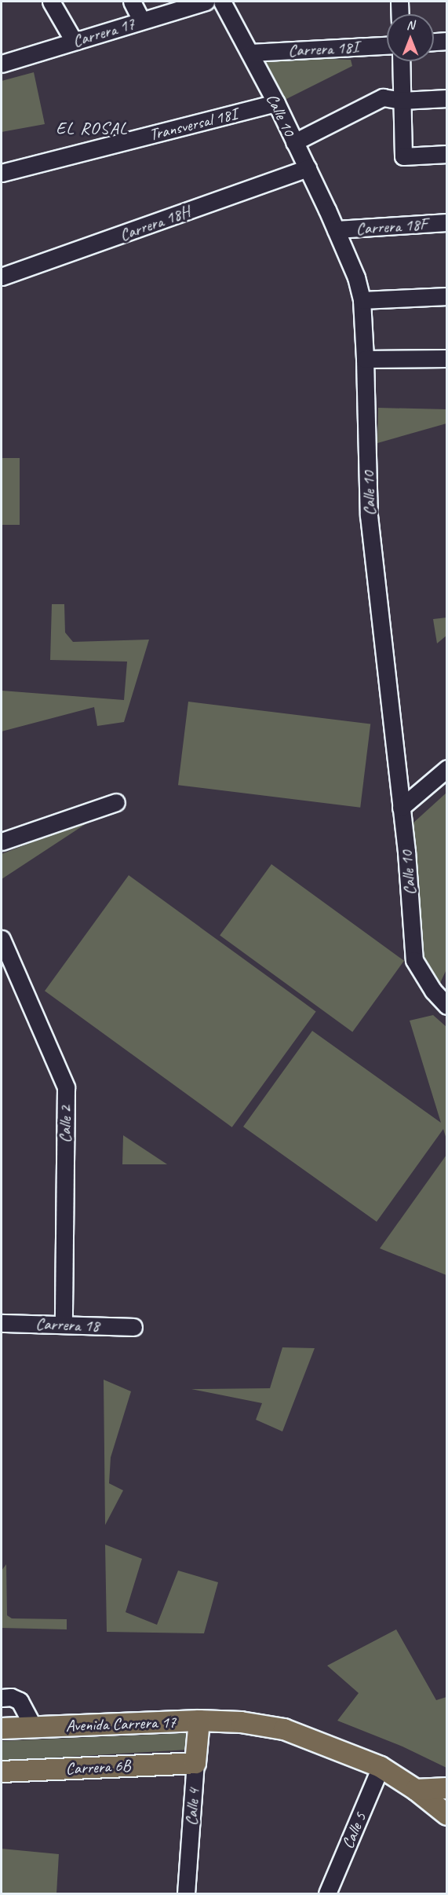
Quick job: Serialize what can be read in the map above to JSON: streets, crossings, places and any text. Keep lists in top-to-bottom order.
{
  "streets": {
    "main road": ["Avenida Carrera 17", "Carrera 6B", "Calle 4"],
    "street": [
      "Carrera 17",
      "Carrera 18I",
      "Calle 10",
      "Transversal 18I",
      "Carrera 18H",
      "Carrera 18F",
      "Calle 2",
      "Carrera 18",
      "Calle 5"
    ]
  },
  "crossings": [
    ["Carrera 18I", "Calle 10"],
    ["Calle 10", "Transversal 18I"],
    ["Calle 10", "Carrera 18H"],
    ["Calle 10", "Carrera 18F"],
    ["Calle 2", "Carrera 18"],
    ["Avenida Carrera 17", "Calle 4"],
    ["Avenida Carrera 17", "Calle 5"],
    ["Carrera 6B", "Calle 4"]
  ],
  "districts": ["EL ROSAL"],
  "north": "top"
}
